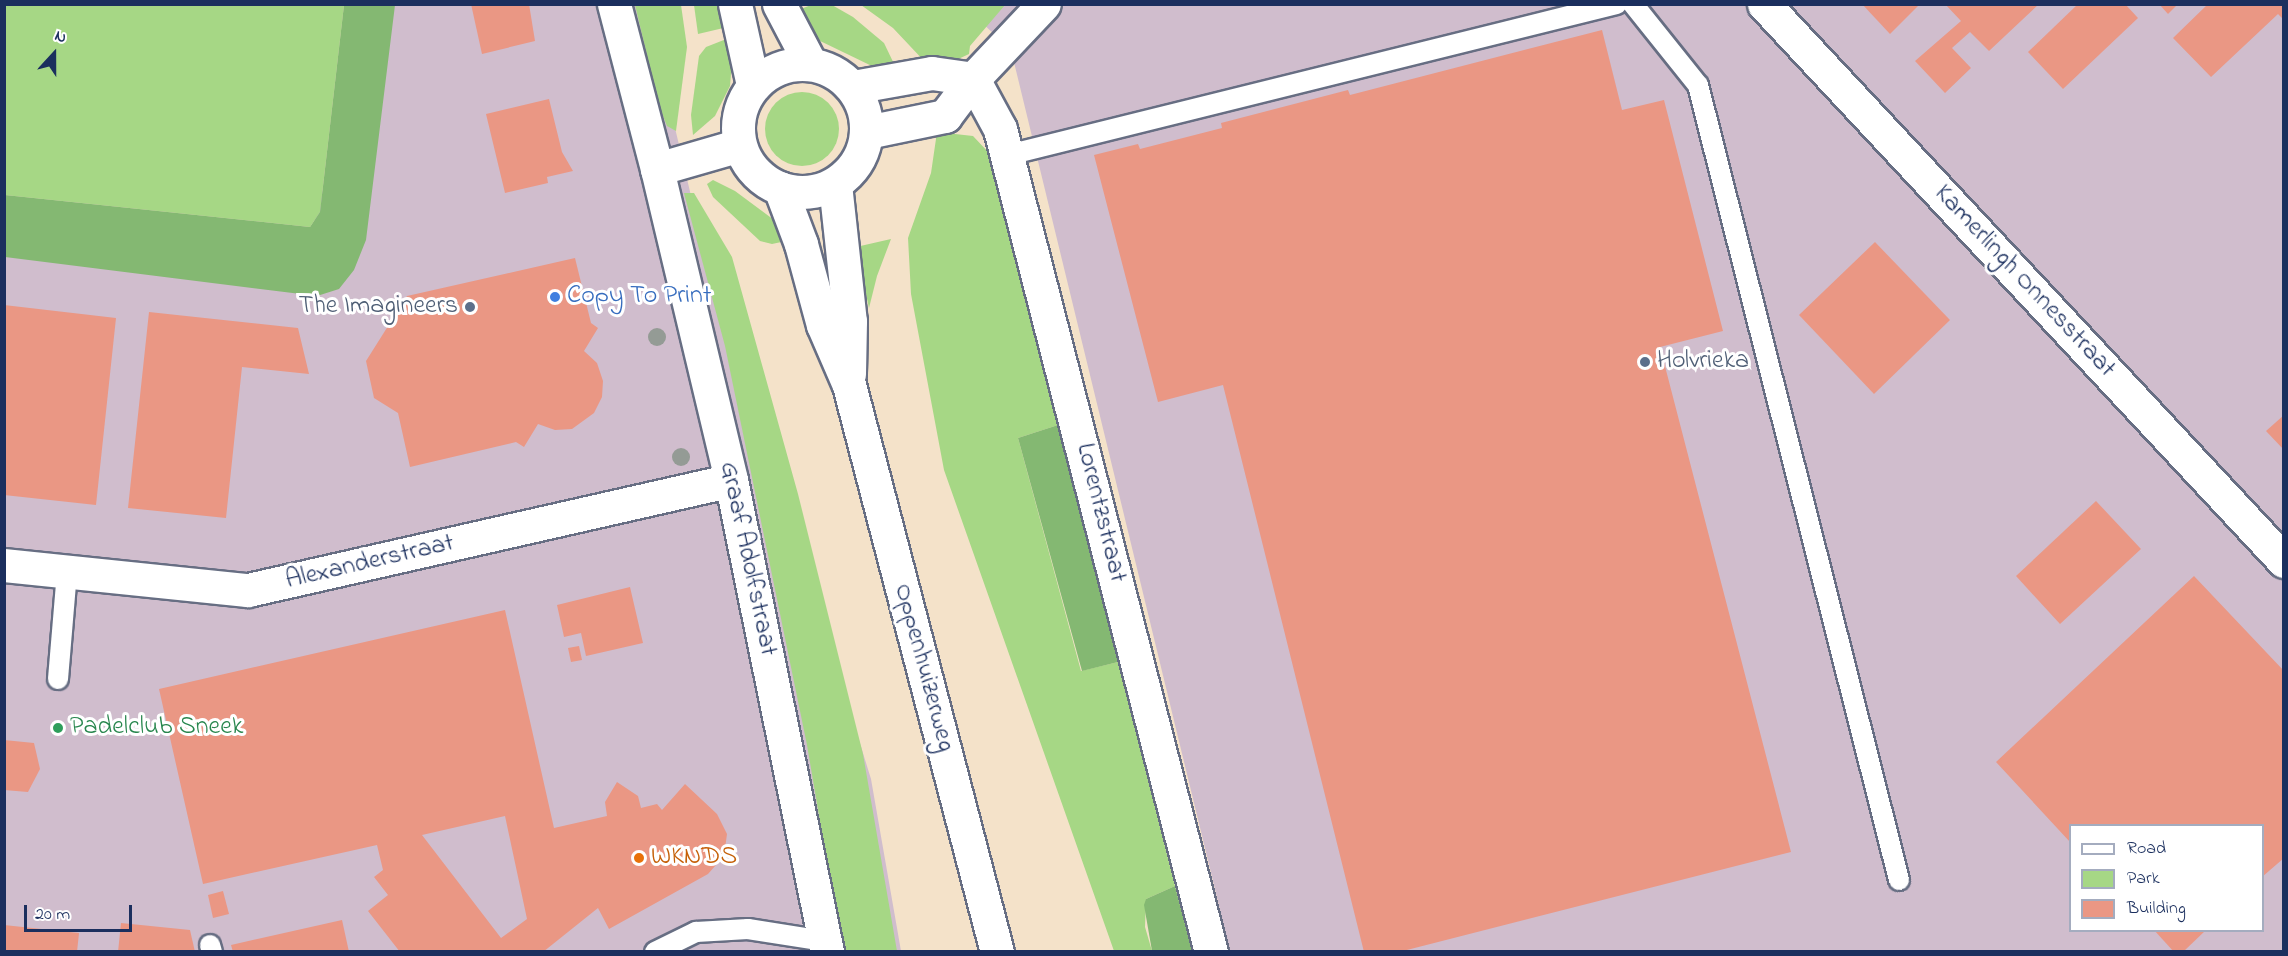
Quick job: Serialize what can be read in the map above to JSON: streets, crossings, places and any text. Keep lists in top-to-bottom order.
{
  "streets": {
    "street": [
      "Kamerlingh Onnesstraat",
      "Lorentzstraat",
      "Graaf Adolfstraat",
      "Alexanderstraat",
      "Oppenhuizerweg"
    ]
  },
  "crossings": [
    ["Graaf Adolfstraat", "Alexanderstraat"]
  ],
  "places": [
    "Copy To Print",
    "The Imagineers",
    "Holvrieka",
    "Padelclub Sneek",
    "WKNDS"
  ],
  "legend": ["Road", "Park", "Building"],
  "scale_bar": "20 m",
  "north": "top"
}
